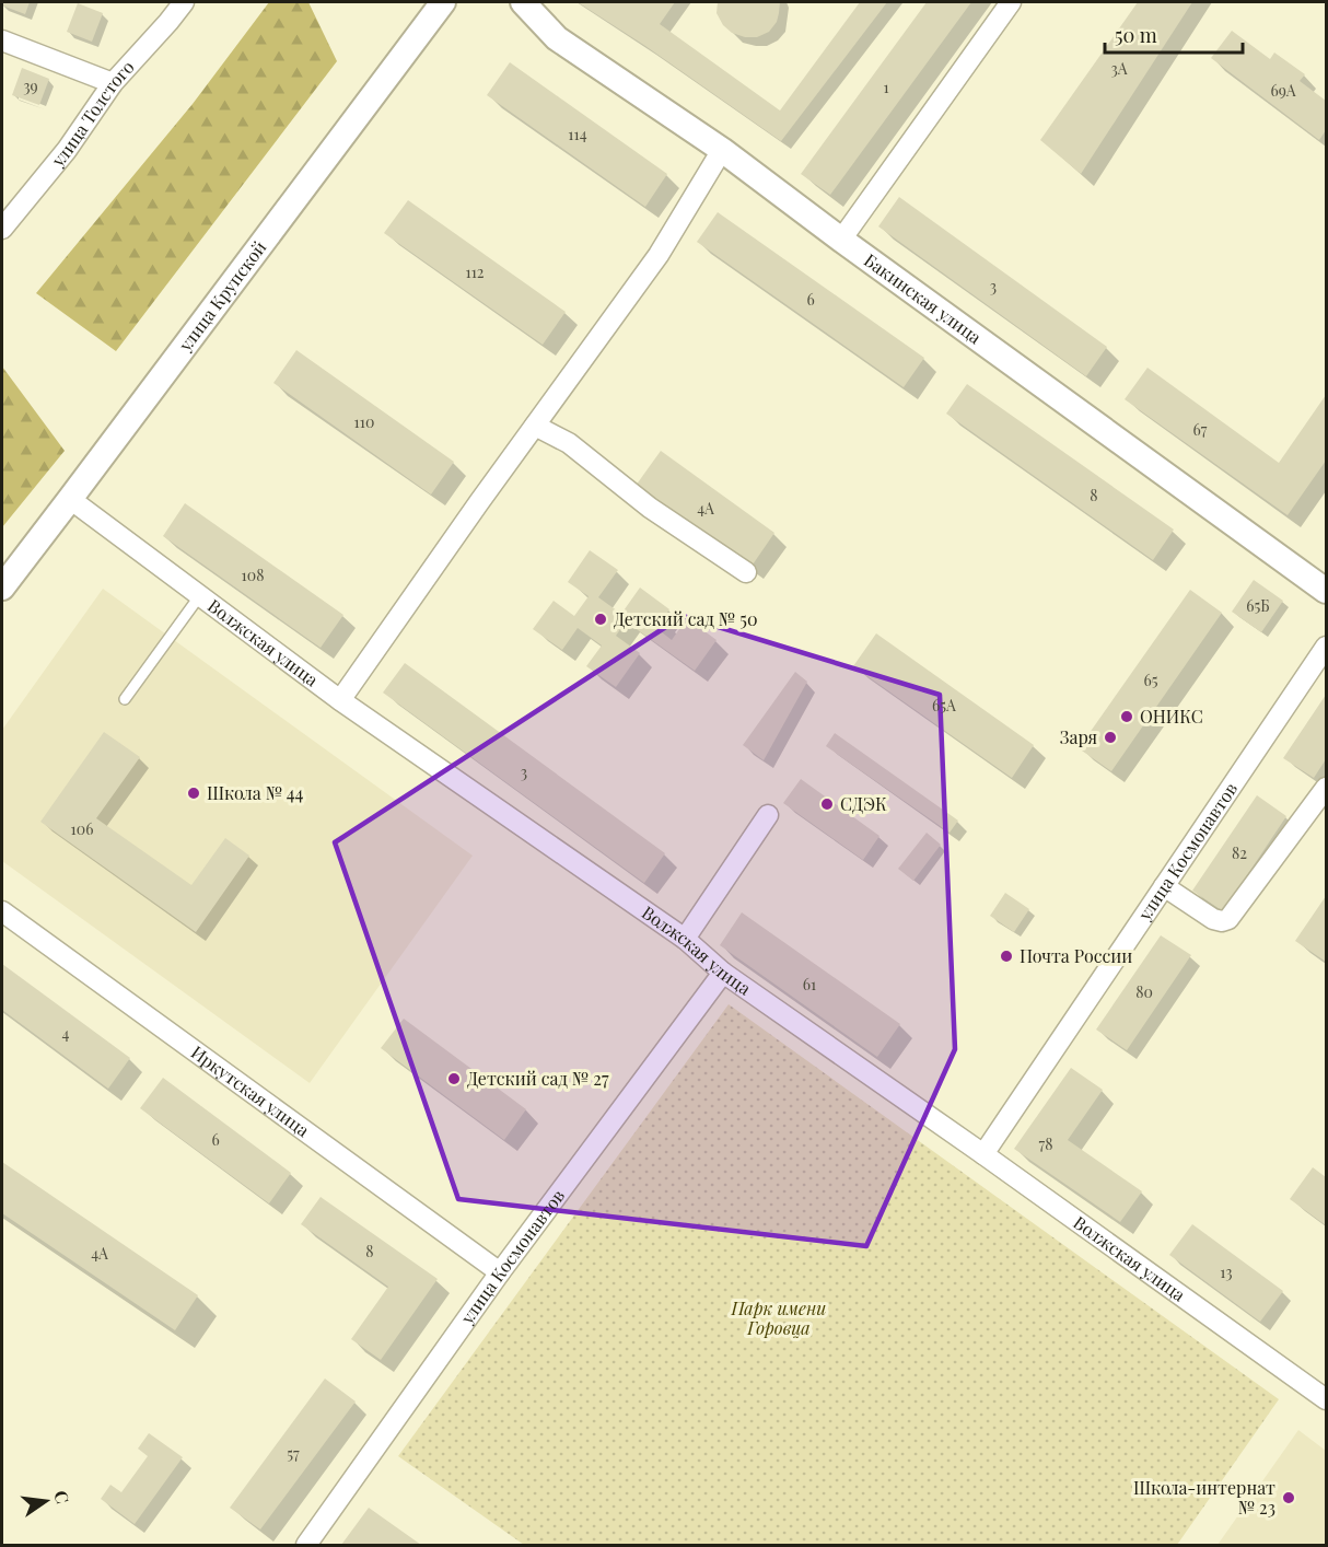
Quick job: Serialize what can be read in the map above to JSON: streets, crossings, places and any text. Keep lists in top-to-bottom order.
{
  "streets": {
    "street": [
      "улица Толстого",
      "улица Крупской",
      "Бакинская улица",
      "Волжская улица",
      "улица Космонавтов",
      "Иркутская улица"
    ]
  },
  "crossings": [
    ["улица Крупской", "Волжская улица"],
    ["Волжская улица", "улица Космонавтов"],
    ["улица Космонавтов", "Иркутская улица"]
  ],
  "parks": ["Парк имени Горовца"],
  "places": [
    "Детский сад № 50",
    "ОНИКС",
    "Заря",
    "Школа № 44",
    "СДЭК",
    "Почта России",
    "Детский сад № 27",
    "Школа-интернат № 23"
  ],
  "house_numbers": [
    "3А",
    "39",
    "1",
    "69А",
    "114",
    "112",
    "3",
    "6",
    "110",
    "67",
    "8",
    "4А",
    "108",
    "65Б",
    "65",
    "65А",
    "3",
    "106",
    "82",
    "61",
    "80",
    "4",
    "6",
    "78",
    "8",
    "4А",
    "13",
    "57"
  ],
  "scale_bar": "50 m",
  "north": "right"
}
